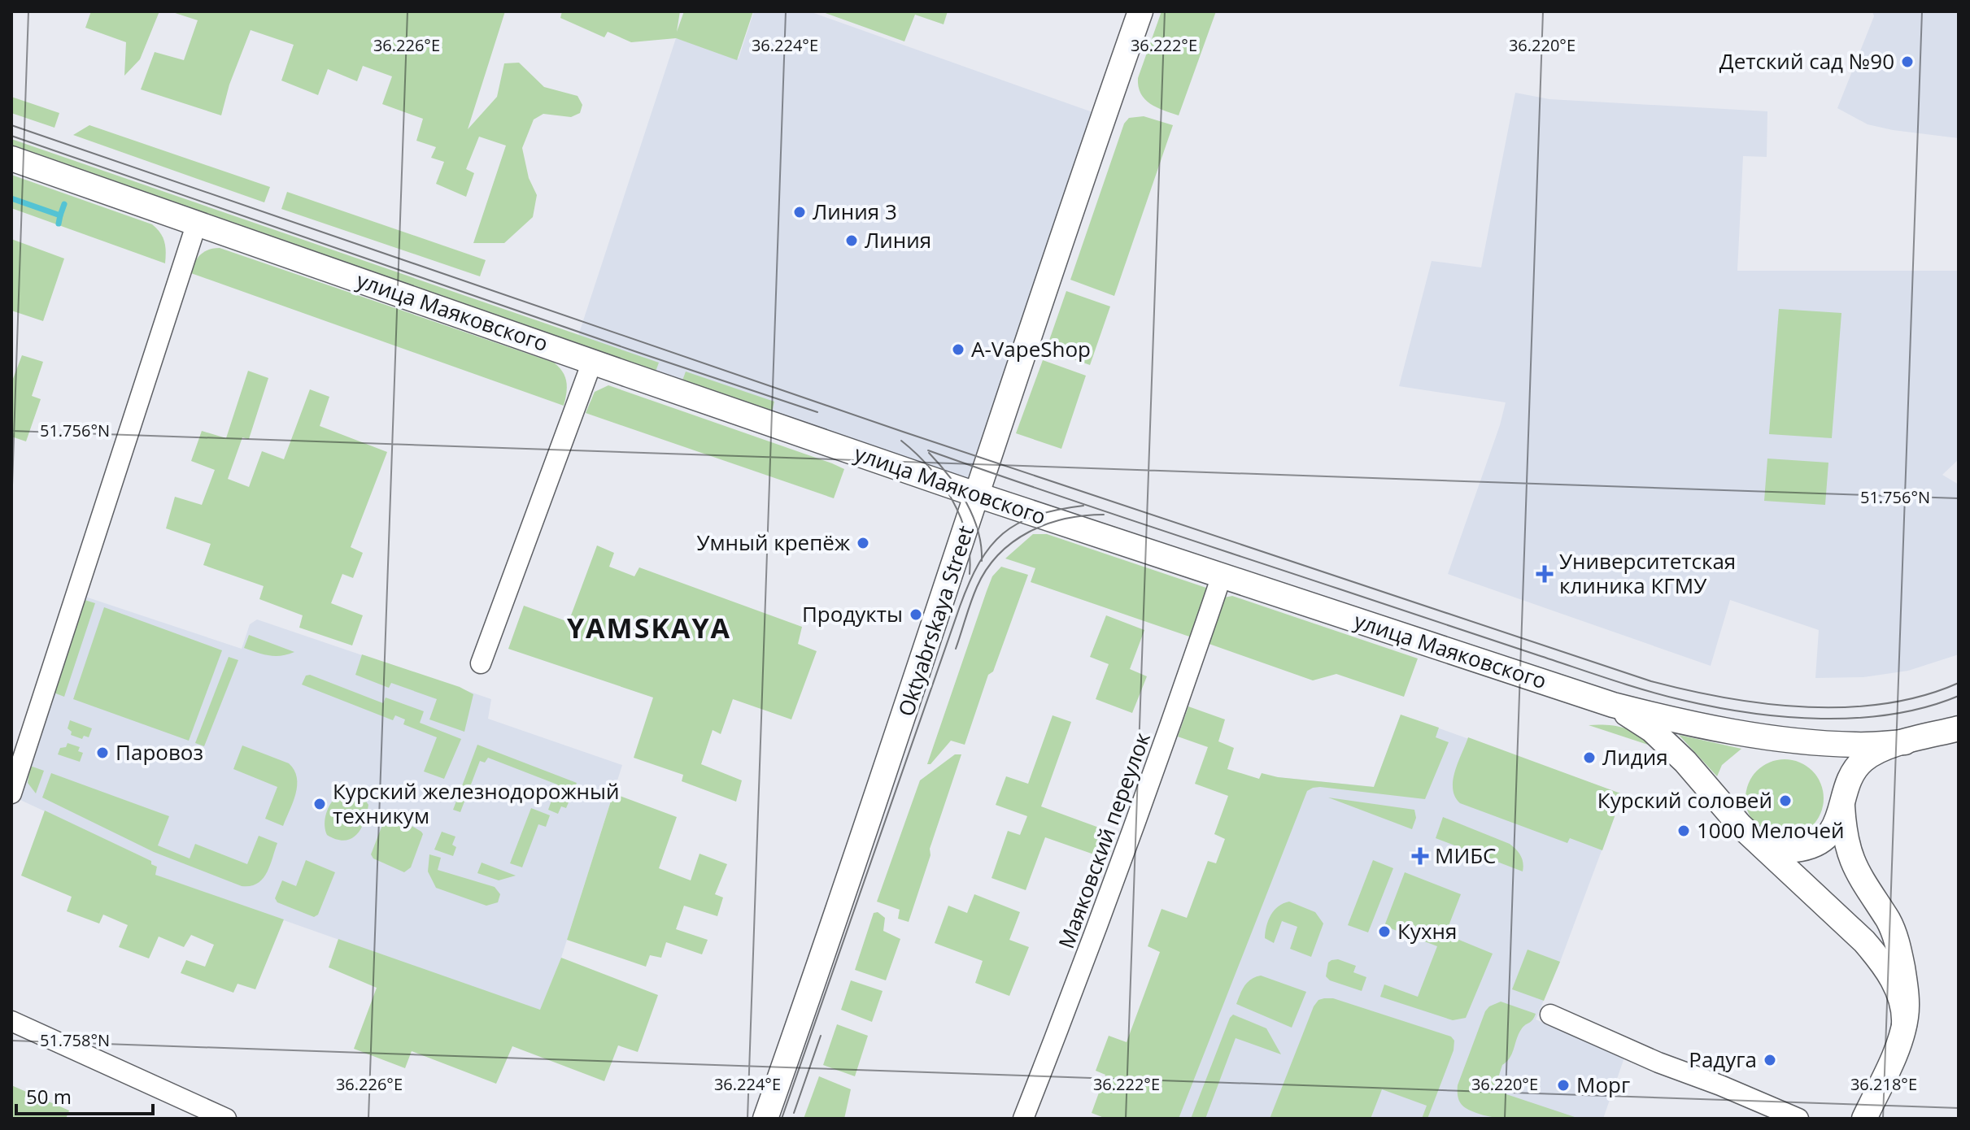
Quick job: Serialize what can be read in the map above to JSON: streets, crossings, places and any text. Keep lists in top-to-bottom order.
{
  "streets": {
    "main road": ["улица Маяковского", "Oktyabrskaya Street"],
    "street": ["Маяковский переулок"]
  },
  "crossings": [
    ["улица Маяковского", "Oktyabrskaya Street"],
    ["улица Маяковского", "Маяковский переулок"]
  ],
  "districts": ["YAMSKAYA"],
  "places": {
    "other": [
      "Детский сад №90",
      "Линия 3",
      "Линия",
      "A-VapeShop",
      "Умный крепёж",
      "Продукты",
      "Паровоз",
      "Лидия",
      "Курский соловей",
      "Курский железнодорожный техникум",
      "1000 Мелочей",
      "Кухня",
      "Радуга",
      "Морг"
    ],
    "health": ["Университетская клиника КГМУ", "МИБС"]
  },
  "scale_bar": "50 m",
  "coordinates": [
    "36.226°E",
    "36.224°E",
    "36.222°E",
    "36.220°E",
    "51.756°N",
    "51.758°N",
    "36.218°E"
  ]
}
